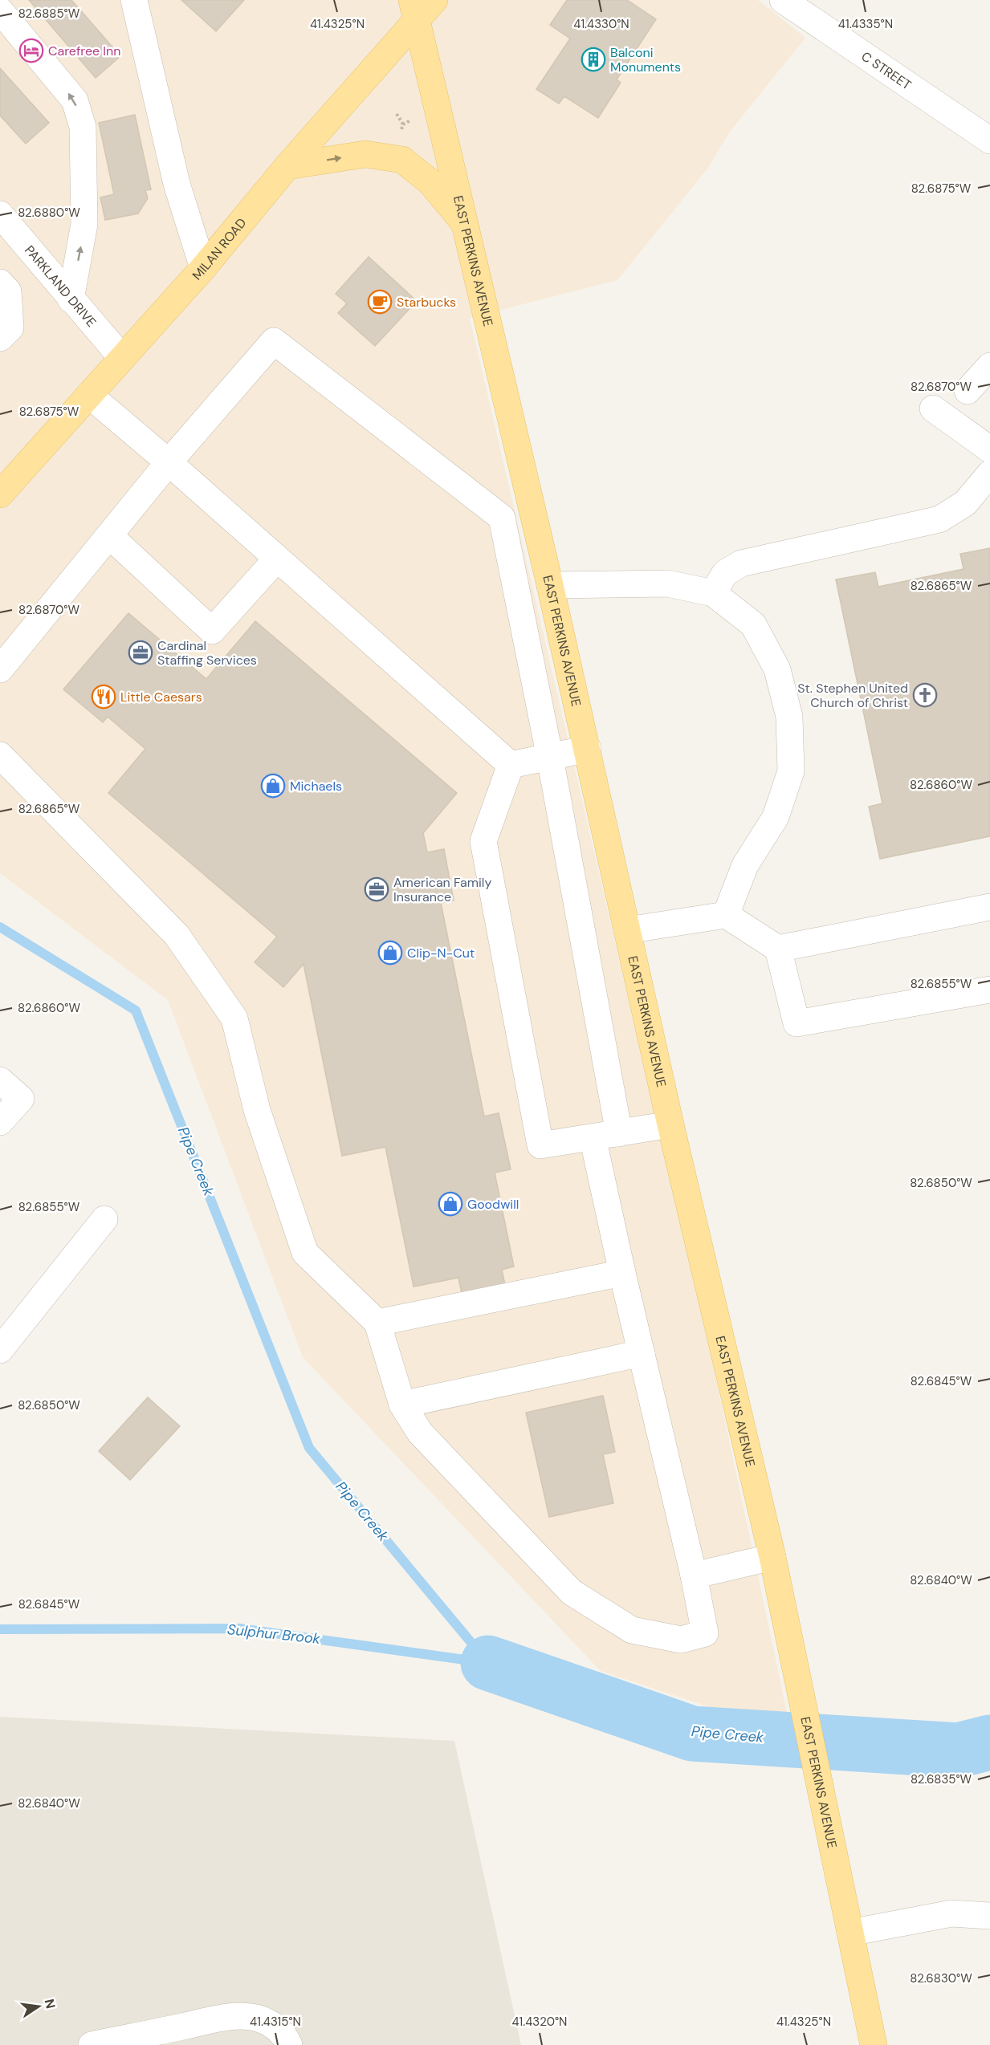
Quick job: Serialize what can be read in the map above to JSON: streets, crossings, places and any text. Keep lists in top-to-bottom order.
{
  "streets": {
    "main road": ["MILAN ROAD", "EAST PERKINS AVENUE"],
    "street": ["C STREET", "PARKLAND DRIVE"]
  },
  "crossings": [
    ["MILAN ROAD", "EAST PERKINS AVENUE"],
    ["MILAN ROAD", "PARKLAND DRIVE"]
  ],
  "water": ["Pipe Creek", "Sulphur Brook"],
  "places": {
    "hotel": ["Carefree Inn"],
    "building": ["Balconi Monuments"],
    "cafe": ["Starbucks"],
    "office": ["Cardinal Staffing Services", "American Family Insurance"],
    "church": ["St. Stephen United Church of Christ"],
    "restaurant": ["Little Caesars"],
    "shop": ["Michaels", "Clip-N-Cut", "Goodwill"]
  },
  "north": "right",
  "coordinates": [
    "82.6885°W",
    "41.4325°N",
    "41.4330°N",
    "41.4335°N",
    "82.6875°W",
    "82.6880°W",
    "82.6870°W",
    "82.6865°W",
    "82.6860°W",
    "82.6855°W",
    "82.6850°W",
    "82.6845°W",
    "82.6840°W",
    "82.6835°W",
    "82.6830°W",
    "41.4315°N",
    "41.4320°N"
  ]
}
